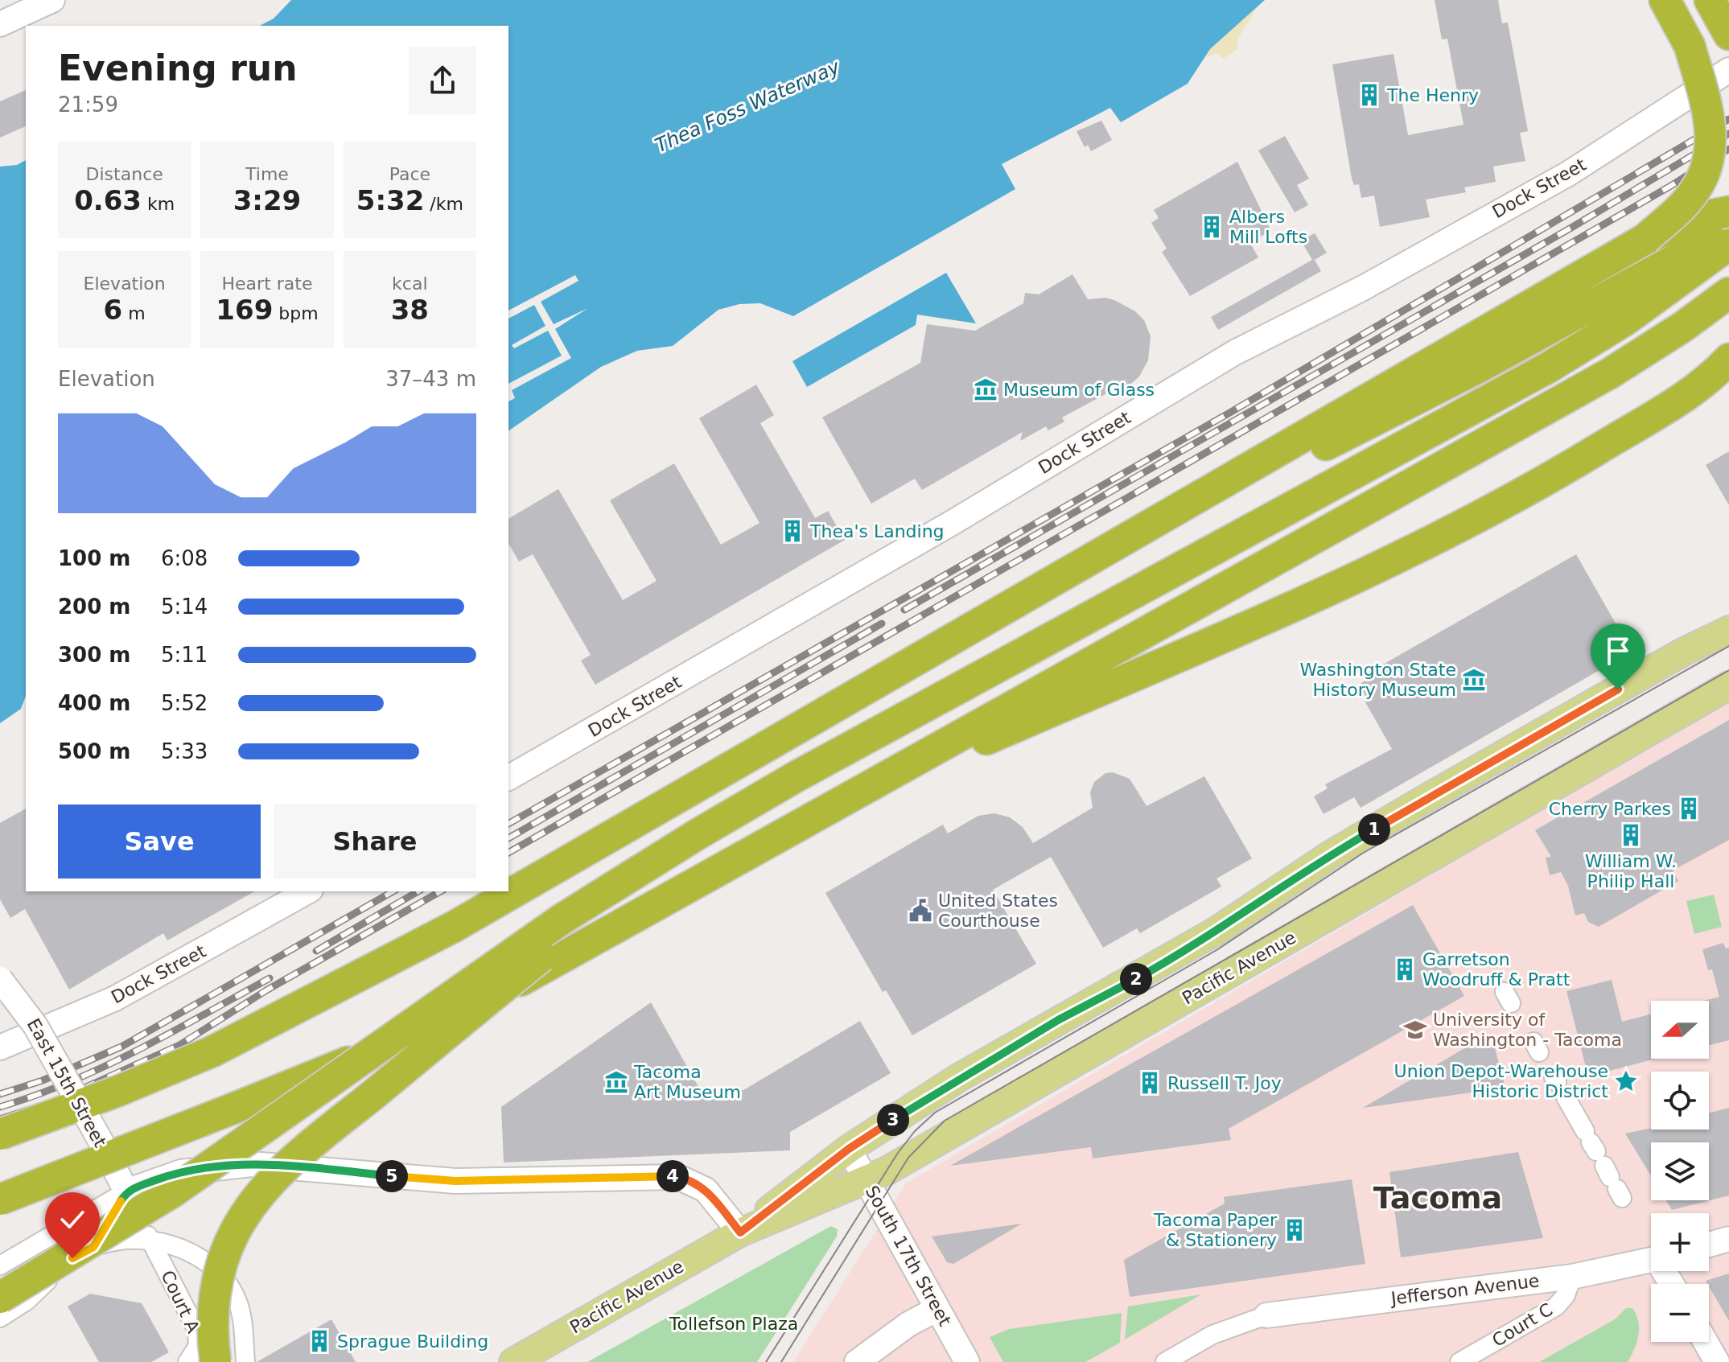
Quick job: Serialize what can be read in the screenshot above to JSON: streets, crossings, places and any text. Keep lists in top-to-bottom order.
{
  "streets": {
    "main road": ["Pacific Avenue"],
    "street": [
      "Dock Street",
      "East 15th Street",
      "South 17th Street",
      "Jefferson Avenue",
      "Court A",
      "Court C"
    ]
  },
  "crossings": [
    ["Pacific Avenue", "South 17th Street"],
    ["East 15th Street", "Court A"],
    ["Jefferson Avenue", "Court C"]
  ],
  "districts": ["Tacoma"],
  "water": ["Thea Foss Waterway"],
  "parks": ["Tollefson Plaza"],
  "places": {
    "building": [
      "The Henry",
      "Albers Mill Lofts",
      "Thea's Landing",
      "Cherry Parkes",
      "William W. Philip Hall",
      "Garretson Woodruff & Pratt",
      "Russell T. Joy",
      "Tacoma Paper & Stationery",
      "Sprague Building"
    ],
    "museum": ["Museum of Glass", "Washington State History Museum", "Tacoma Art Museum"],
    "public building": ["United States Courthouse"],
    "school or university": ["University of Washington - Tacoma"],
    "place": ["Union Depot-Warehouse Historic District"]
  },
  "north": "left",
  "page": {
    "heading": ["Evening run", "21:59"],
    "stats": [
      ["Distance", "0.63 km"],
      ["Time", "3:29"],
      ["Pace", "5:32 /km"],
      ["Elevation", "6 m"],
      ["Heart rate", "169 bpm"],
      ["kcal", "38"]
    ],
    "chart": ["Elevation", "37–43 m"],
    "list": [
      {
        "name": "100 m",
        "note": "6:08"
      },
      {
        "name": "200 m",
        "note": "5:14"
      },
      {
        "name": "300 m",
        "note": "5:11"
      },
      {
        "name": "400 m",
        "note": "5:52"
      },
      {
        "name": "500 m",
        "note": "5:33"
      }
    ],
    "buttons": ["Save", "Share"],
    "pins": [
      "1",
      "2",
      "3",
      "4",
      "5"
    ],
    "map_buttons": ["+", "−"]
  }
}
